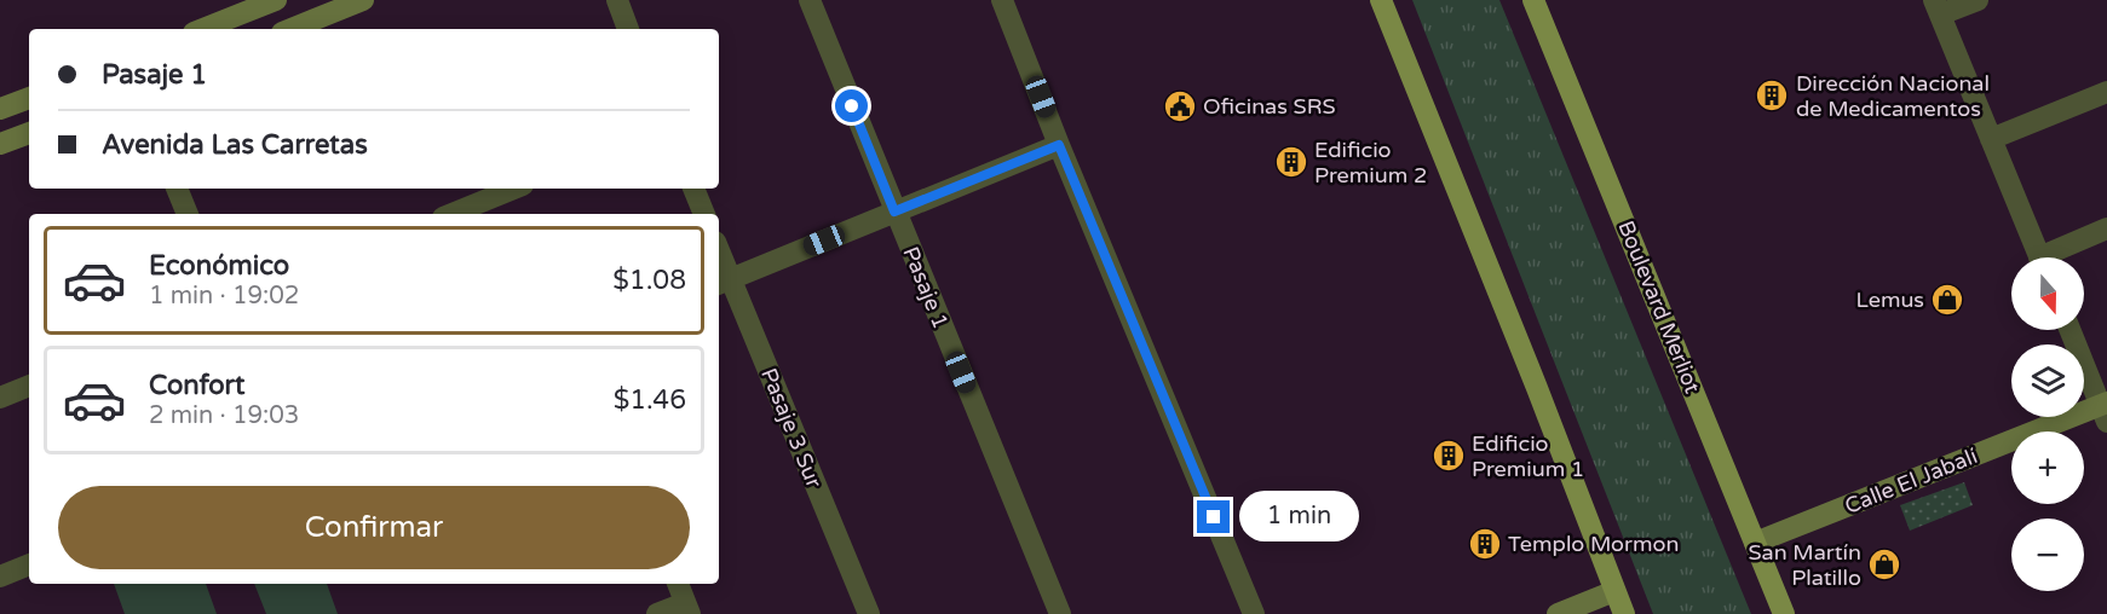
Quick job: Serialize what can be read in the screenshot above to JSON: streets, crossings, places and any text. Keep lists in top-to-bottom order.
{
  "streets": {
    "main road": ["Boulevard Merliot", "Calle El Jabalí"],
    "street": ["Pasaje 1", "Pasaje 3 Sur"]
  },
  "crossings": [
    ["Boulevard Merliot", "Calle El Jabalí"]
  ],
  "places": {
    "building": [
      "Dirección Nacional de Medicamentos",
      "Edificio Premium 2",
      "Edificio Premium 1",
      "Templo Mormon"
    ],
    "public building": ["Oficinas SRS"],
    "shop": ["Lemus", "San Martín Platillo"]
  },
  "north": "bottom",
  "page": {
    "banner": ["Pasaje 1", "Avenida Las Carretas"],
    "list": [
      {
        "name": "Económico",
        "note": "1 min · 19:02",
        "value": "$1.08"
      },
      {
        "name": "Confort",
        "note": "2 min · 19:03",
        "value": "$1.46"
      }
    ],
    "map_buttons": ["+", "−"],
    "buttons": "Confirmar",
    "bubble": "1 min"
  }
}
